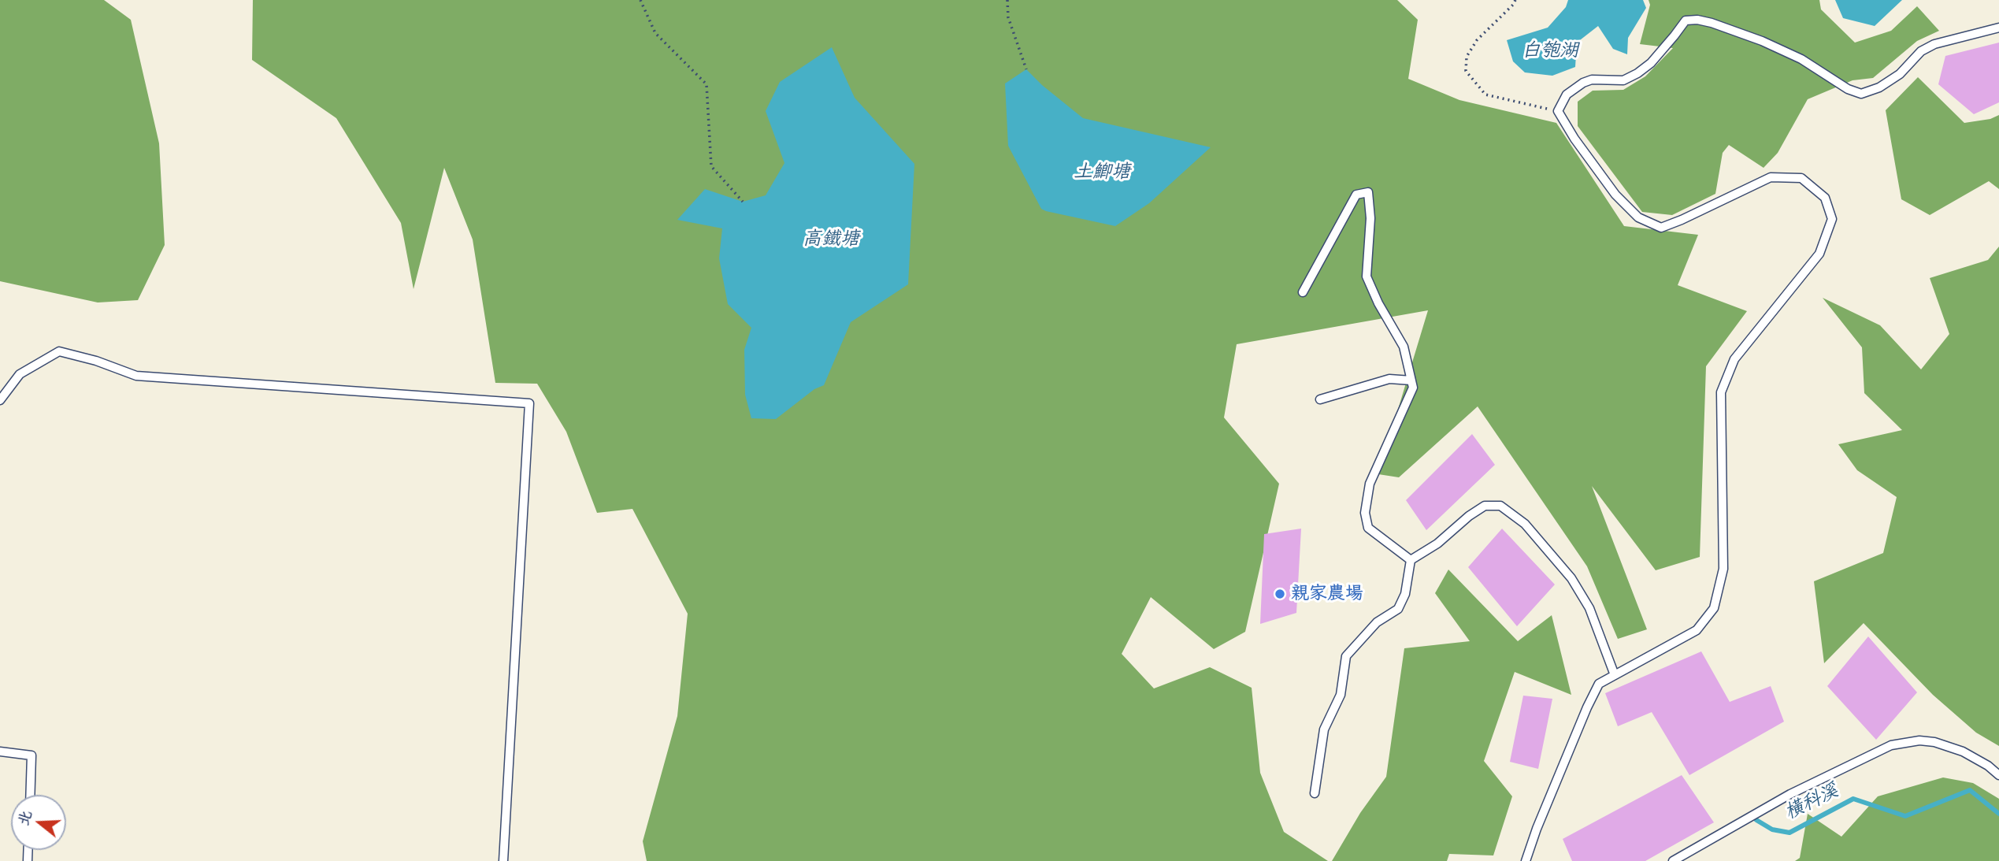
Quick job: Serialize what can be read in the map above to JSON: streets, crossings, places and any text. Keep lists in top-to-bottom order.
{
  "water": [
    "白匏湖",
    "土鯽塘",
    "高鐵塘",
    "橫科溪"
  ],
  "places": ["親家農場"],
  "north": "left"
}
